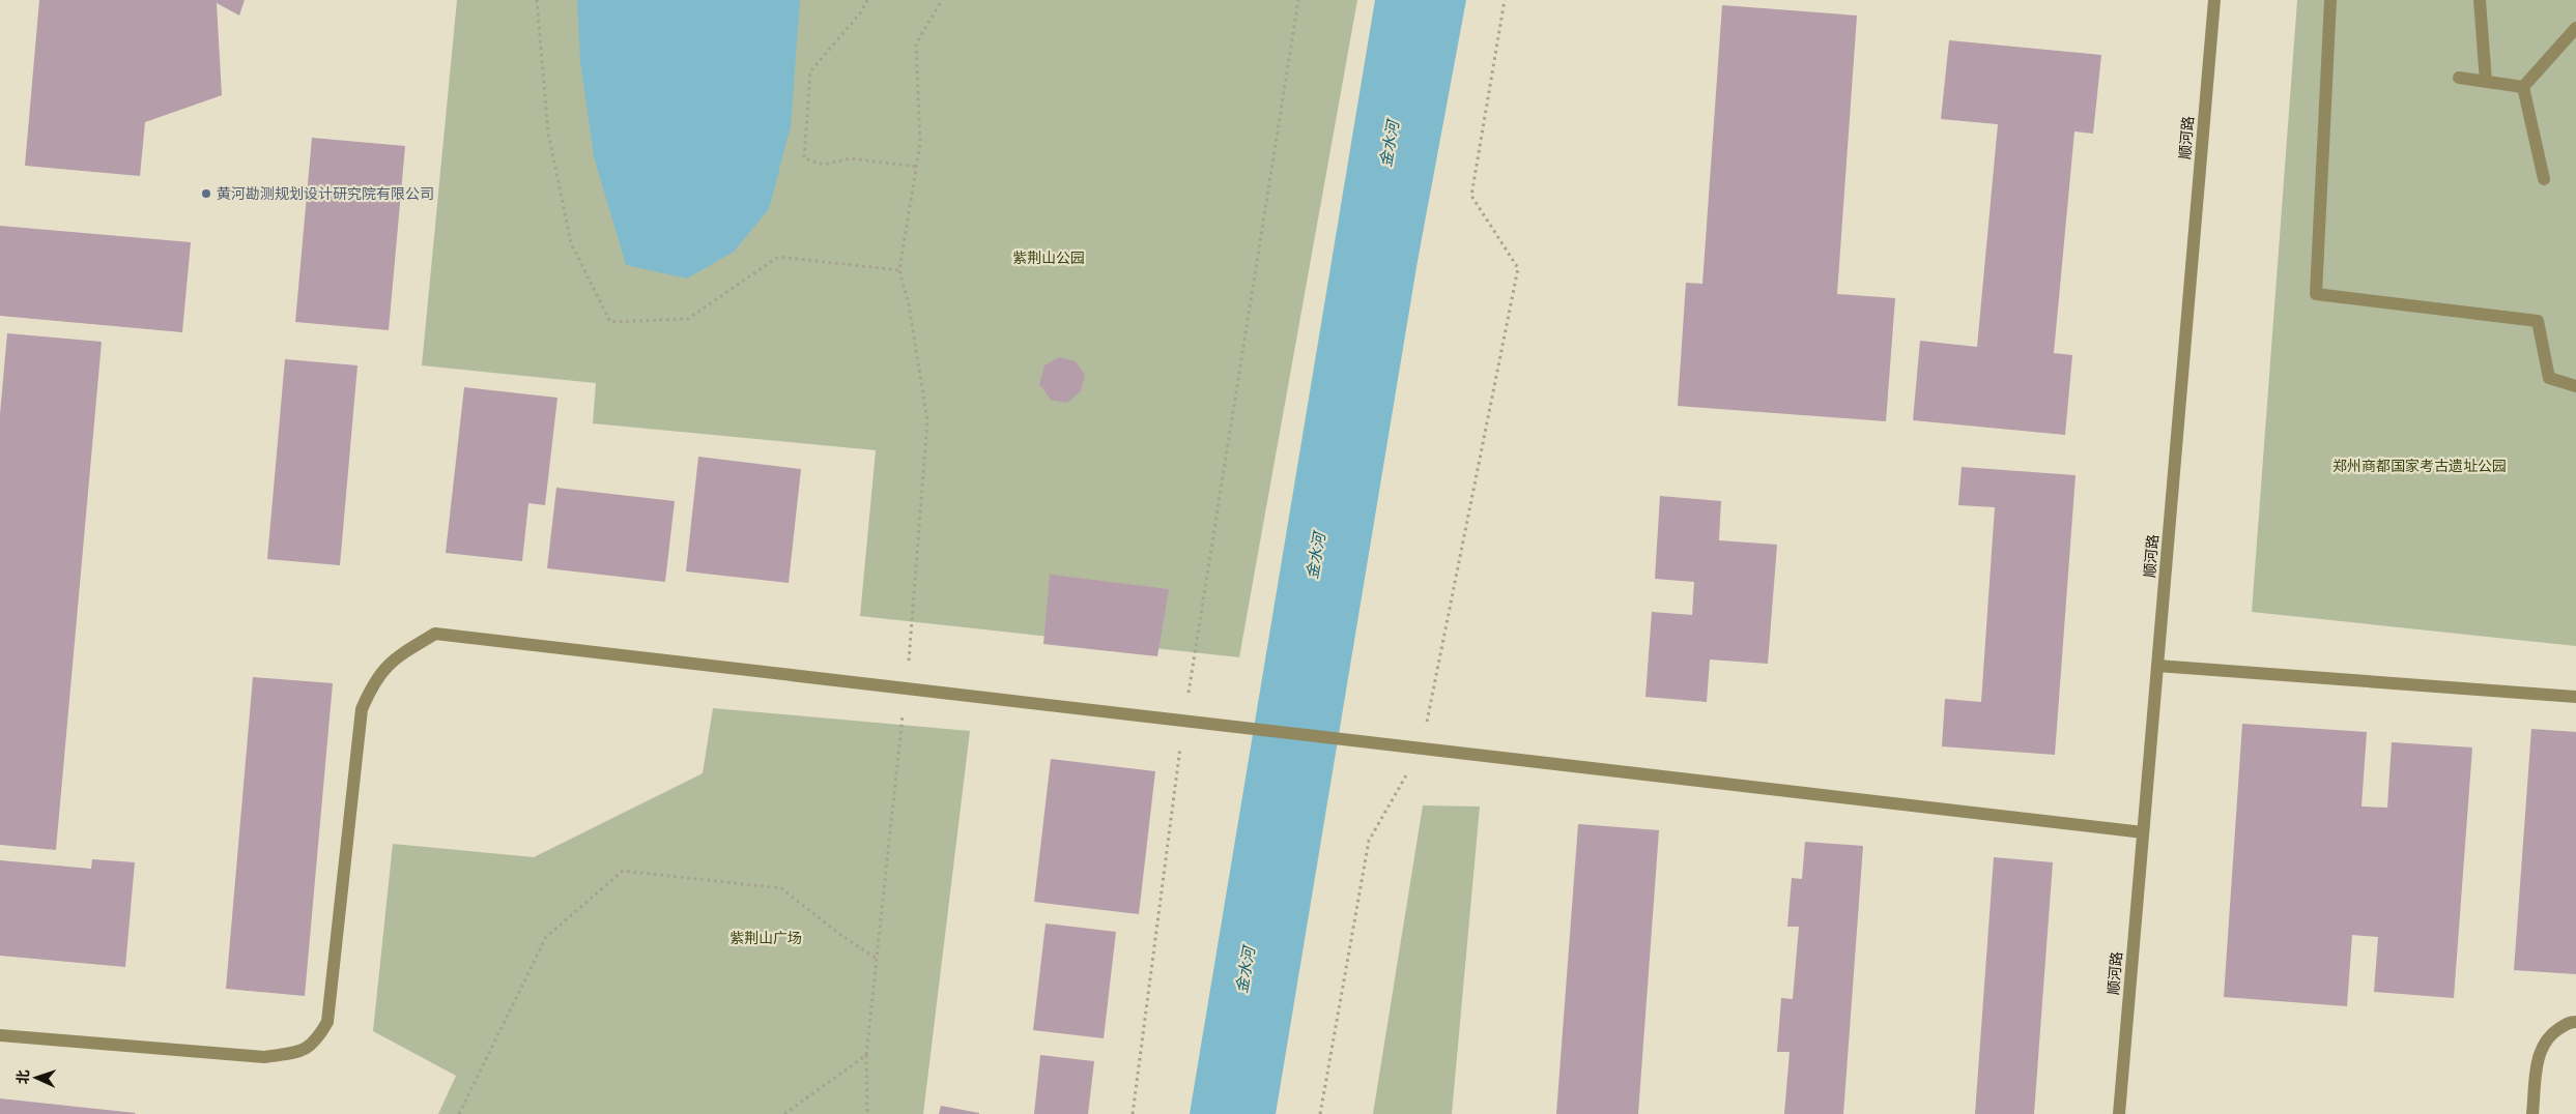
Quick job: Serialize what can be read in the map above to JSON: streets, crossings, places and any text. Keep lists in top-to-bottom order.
{
  "streets": {
    "street": ["顺河路"]
  },
  "water": ["金水河"],
  "parks": ["紫荆山公园", "郑州商都国家考古遗址公园", "紫荆山广场"],
  "places": ["黄河勘测规划设计研究院有限公司"],
  "north": "left"
}
